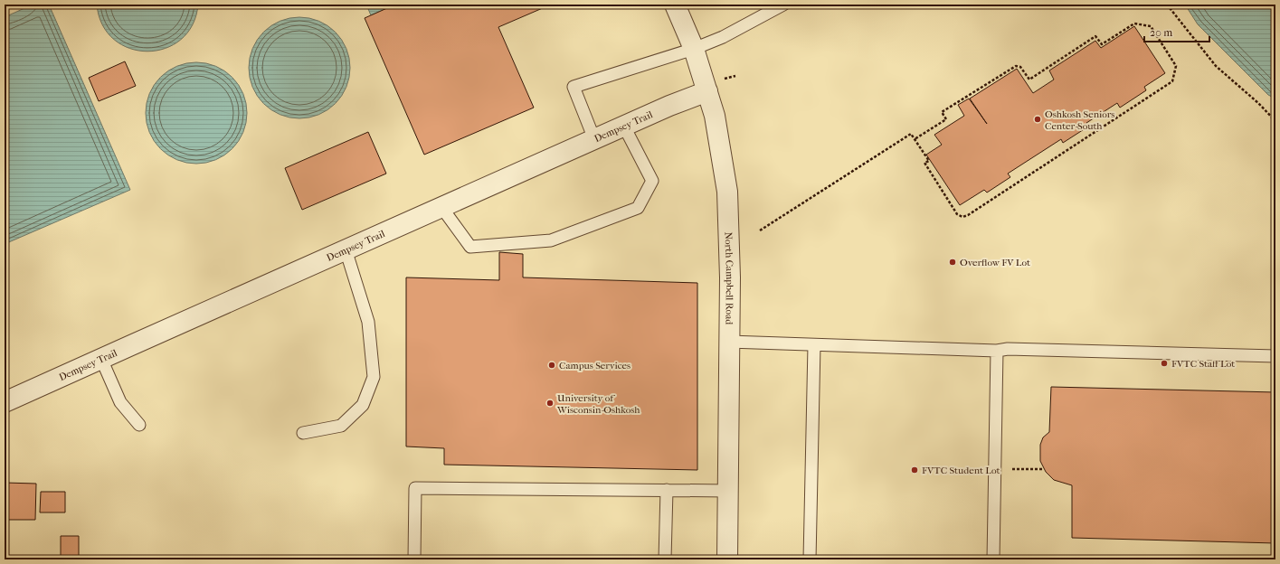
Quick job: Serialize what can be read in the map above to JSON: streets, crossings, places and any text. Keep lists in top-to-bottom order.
{
  "streets": {
    "street": ["Dempsey Trail", "North Campbell Road"]
  },
  "crossings": [
    ["Dempsey Trail", "North Campbell Road"]
  ],
  "places": [
    "Oshkosh Seniors Center-South",
    "Overflow FV Lot",
    "FVTC Staff Lot",
    "Campus Services",
    "University of Wisconsin-Oshkosh",
    "FVTC Student Lot"
  ],
  "scale_bar": "20 m"
}
